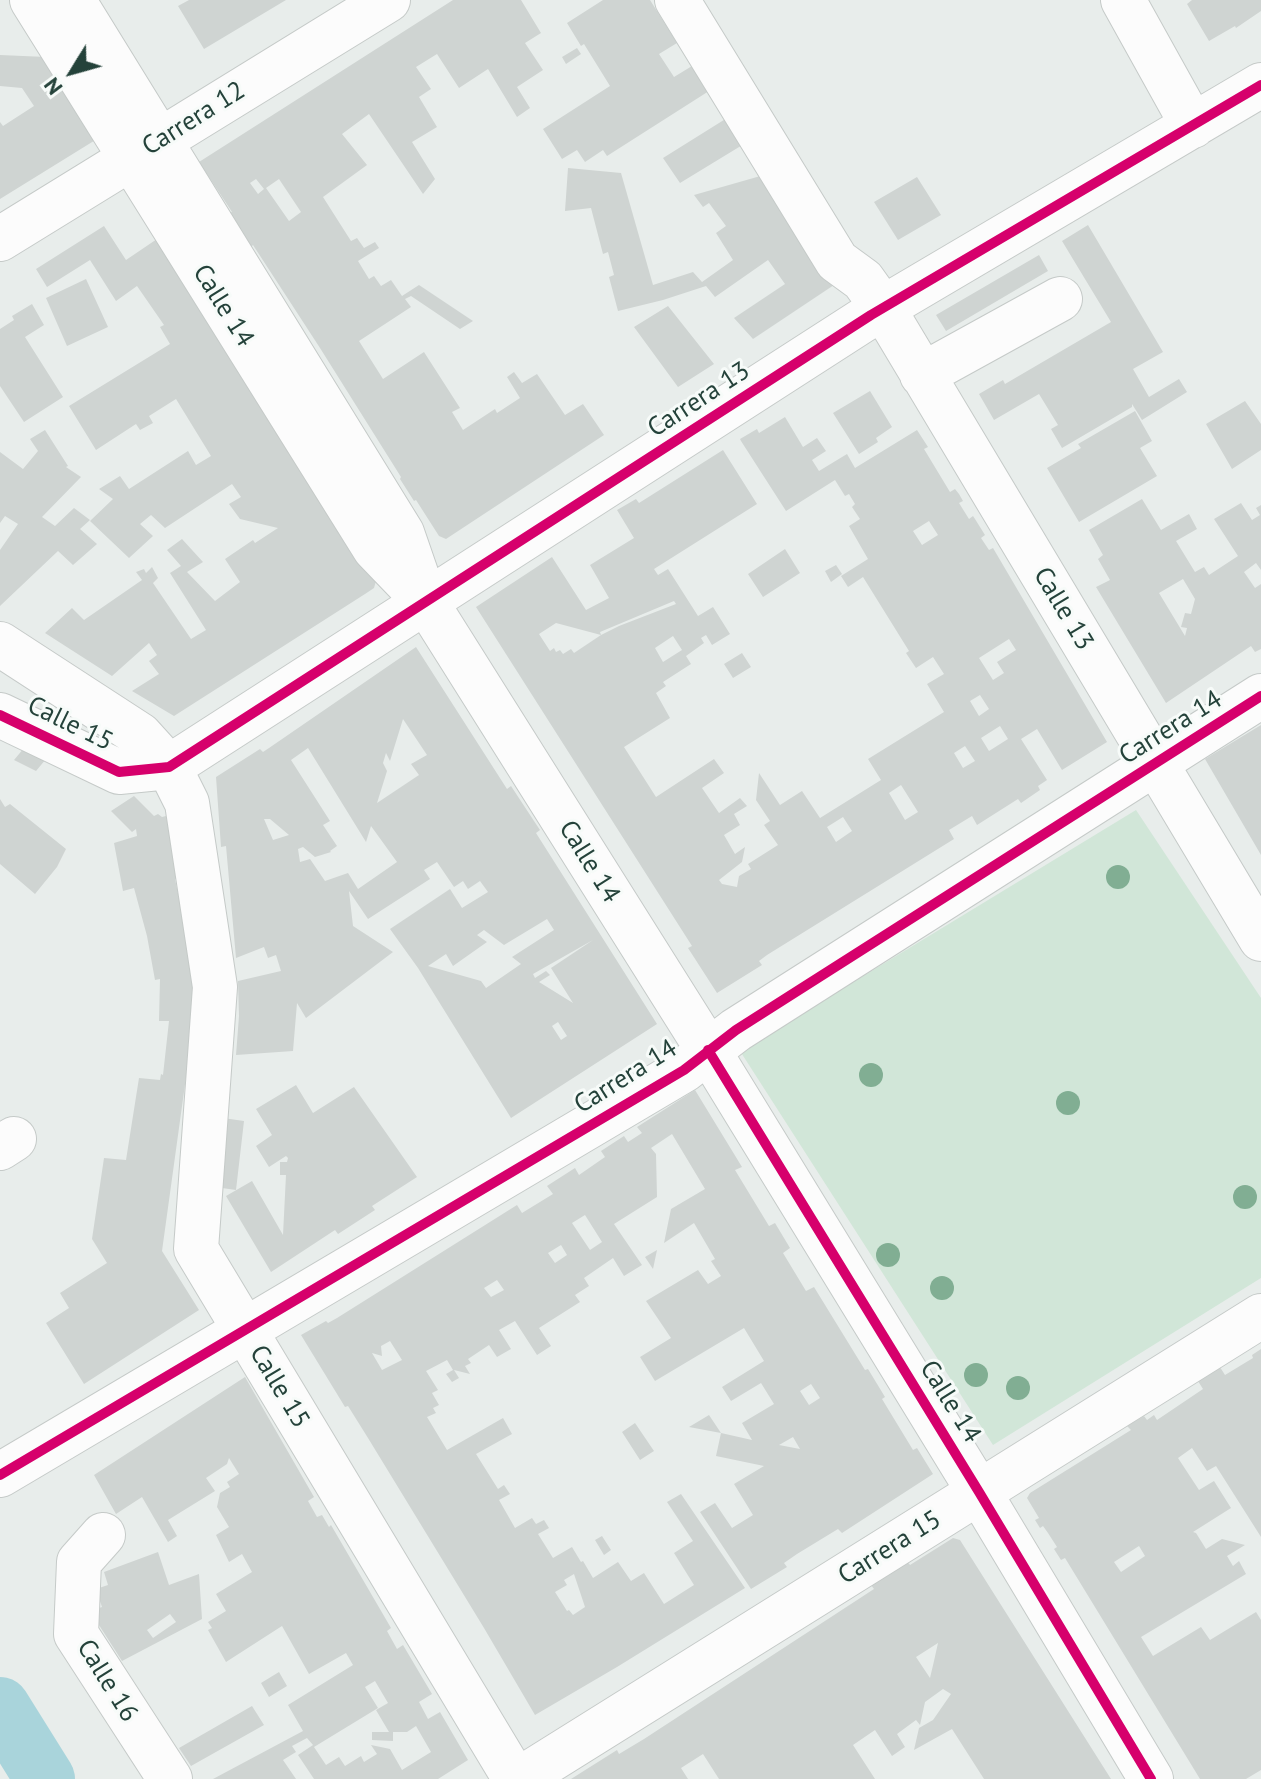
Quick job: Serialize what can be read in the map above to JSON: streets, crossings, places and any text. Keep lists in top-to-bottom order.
{
  "streets": {
    "street": [
      "Carrera 12",
      "Calle 14",
      "Carrera 13",
      "Calle 13",
      "Calle 15",
      "Carrera 14",
      "Carrera 15",
      "Calle 16"
    ]
  },
  "crossings": [
    ["Carrera 12", "Calle 14"],
    ["Calle 14", "Carrera 13"],
    ["Calle 14", "Carrera 14"],
    ["Calle 14", "Carrera 15"],
    ["Carrera 13", "Calle 13"],
    ["Carrera 13", "Calle 15"],
    ["Calle 13", "Carrera 14"],
    ["Calle 15", "Carrera 14"],
    ["Calle 15", "Carrera 15"]
  ],
  "north": "bottom left"
}
